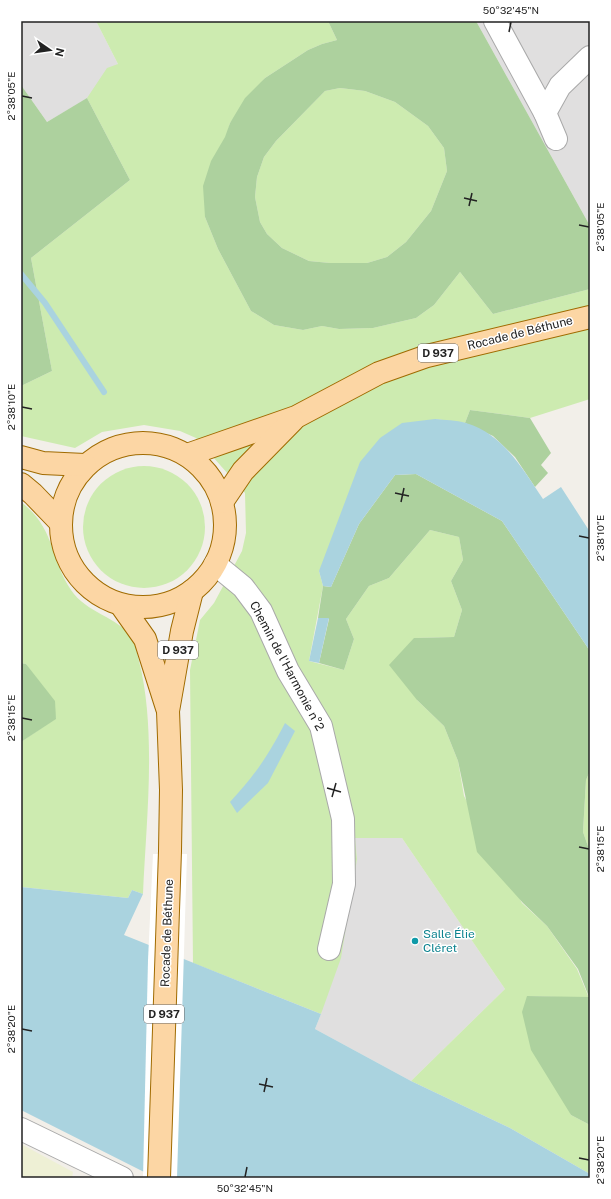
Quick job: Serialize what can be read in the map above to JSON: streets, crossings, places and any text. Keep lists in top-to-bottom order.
{
  "streets": {
    "main road": ["Rocade de Béthune", "D 937"],
    "street": ["Chemin de l'Harmonie n°2"]
  },
  "places": ["Salle Élie Cléret"],
  "north": "right",
  "coordinates": [
    "50°32'45\"N",
    "2°38'05\"E",
    "2°38'10\"E",
    "2°38'15\"E",
    "2°38'20\"E"
  ]
}
